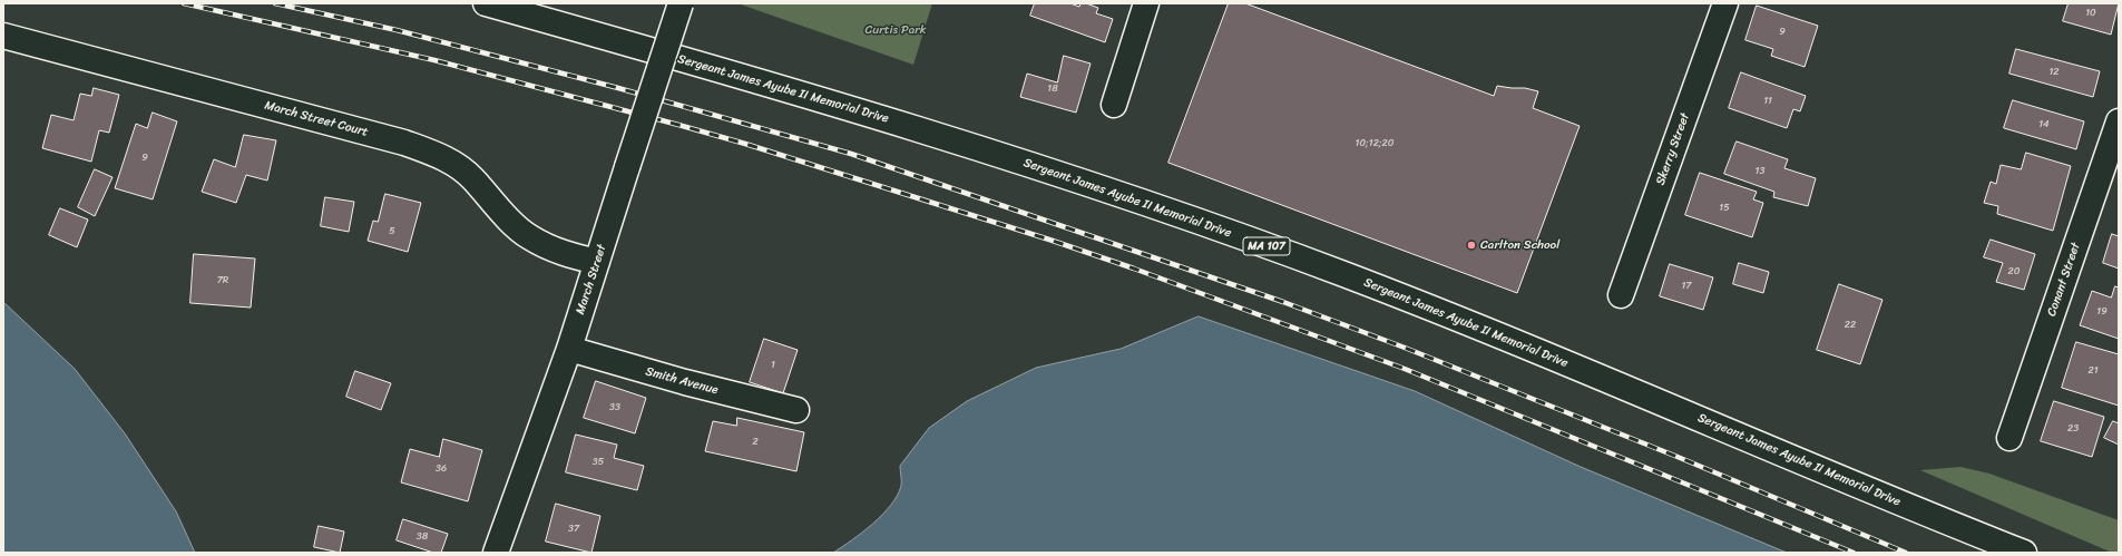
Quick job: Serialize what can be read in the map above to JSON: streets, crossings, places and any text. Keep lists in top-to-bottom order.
{
  "streets": {
    "street": [
      "Sergeant James Ayube II Memorial Drive",
      "March Street Court",
      "Skerry Street",
      "MA 107",
      "March Street",
      "Conant Street",
      "Smith Avenue"
    ]
  },
  "crossings": [
    ["March Street Court", "March Street"],
    ["March Street", "Smith Avenue"]
  ],
  "parks": ["Curtis Park"],
  "places": ["Carlton School"],
  "house_numbers": [
    "10",
    "9",
    "12",
    "18",
    "11",
    "14",
    "10;12;20",
    "9",
    "13",
    "15",
    "5",
    "20",
    "7R",
    "17",
    "19",
    "22",
    "1",
    "21",
    "33",
    "23",
    "2",
    "35",
    "36",
    "37",
    "38"
  ]
}
